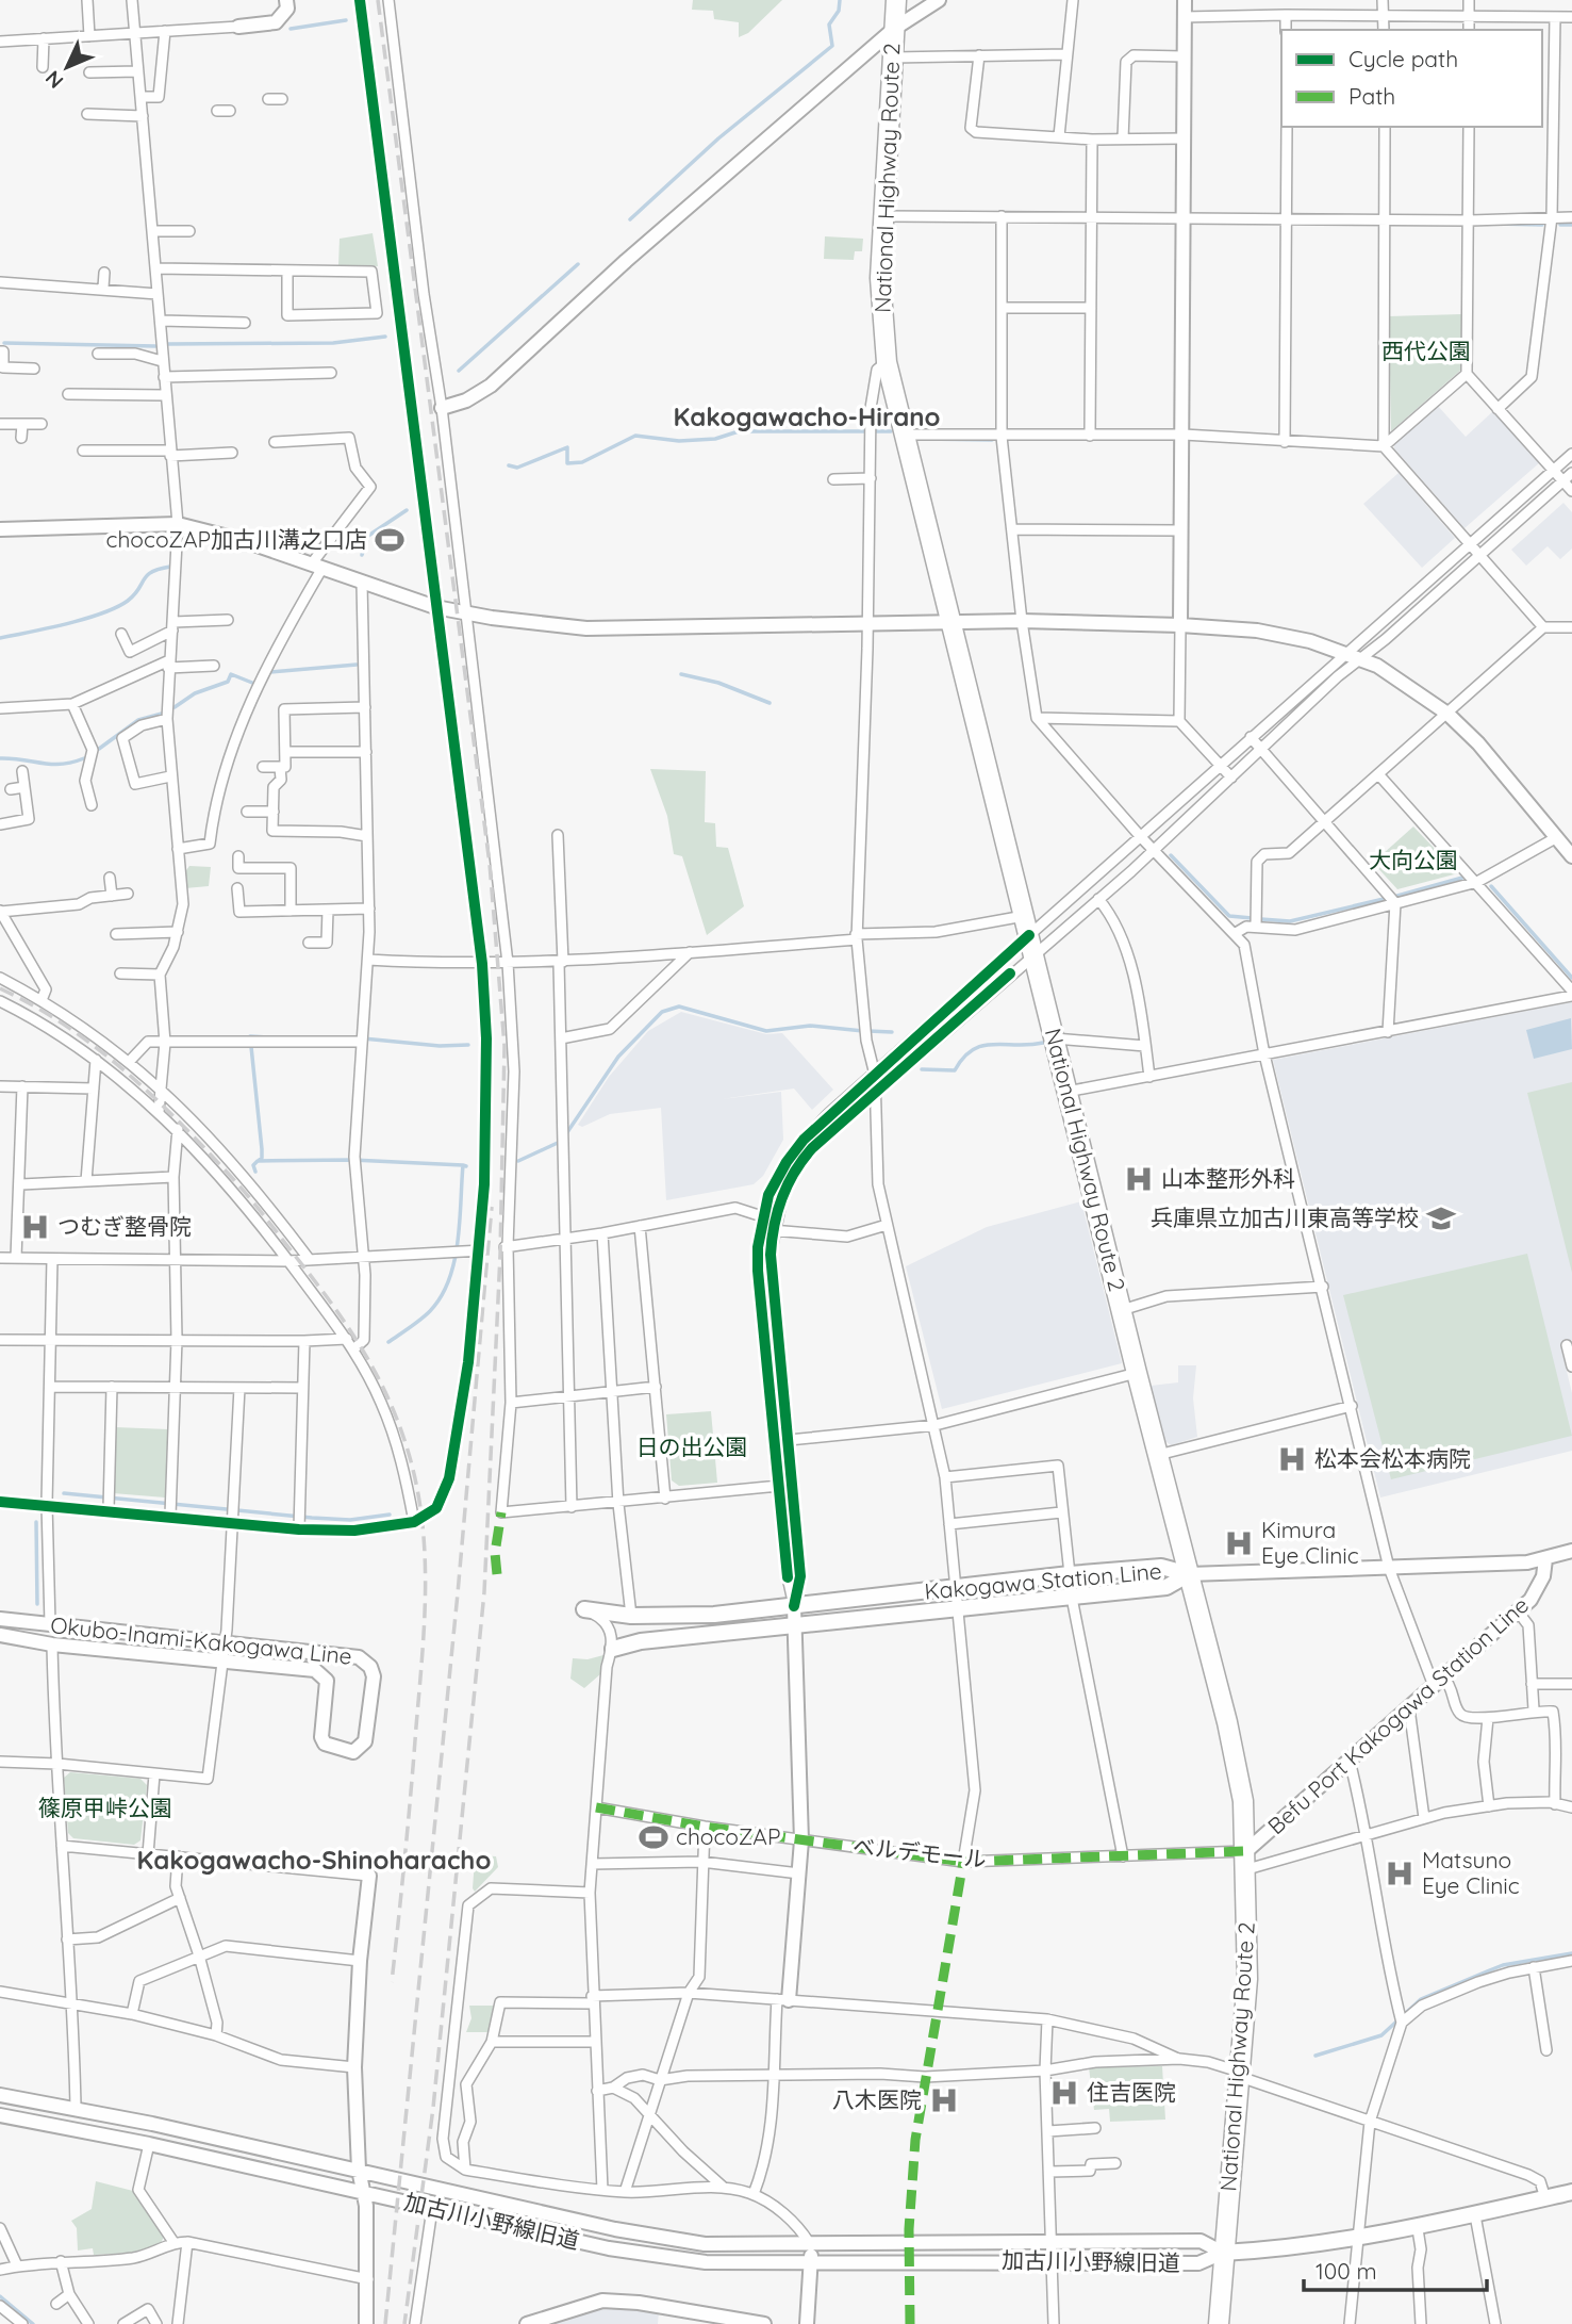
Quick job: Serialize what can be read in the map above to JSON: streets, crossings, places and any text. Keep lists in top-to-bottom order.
{
  "streets": {
    "highway": ["National Highway Route 2"],
    "main road": ["Kakogawa Station Line"],
    "street": [
      "Okubo-Inami-Kakogawa Line",
      "Befu Port Kakogawa Station Line",
      "ベルデモール",
      "加古川小野線旧道"
    ]
  },
  "crossings": [
    ["National Highway Route 2", "Kakogawa Station Line"],
    ["National Highway Route 2", "Befu Port Kakogawa Station Line"],
    ["National Highway Route 2", "ベルデモール"],
    ["National Highway Route 2", "加古川小野線旧道"],
    ["Befu Port Kakogawa Station Line", "ベルデモール"]
  ],
  "districts": ["Kakogawacho-Hirano", "Kakogawacho-Shinoharacho"],
  "parks": [
    "西代公園",
    "大向公園",
    "日の出公園",
    "篠原甲峠公園"
  ],
  "places": {
    "sports": ["chocoZAP加古川溝之口店", "chocoZAP"],
    "hospital": [
      "山本整形外科",
      "つむぎ整骨院",
      "松本会松本病院",
      "Kimura Eye Clinic",
      "Matsuno Eye Clinic",
      "住吉医院",
      "八木医院"
    ],
    "school or university": ["兵庫県立加古川東高等学校"]
  },
  "legend": ["Cycle path", "Path"],
  "scale_bar": "100 m",
  "north": "bottom left"
}
